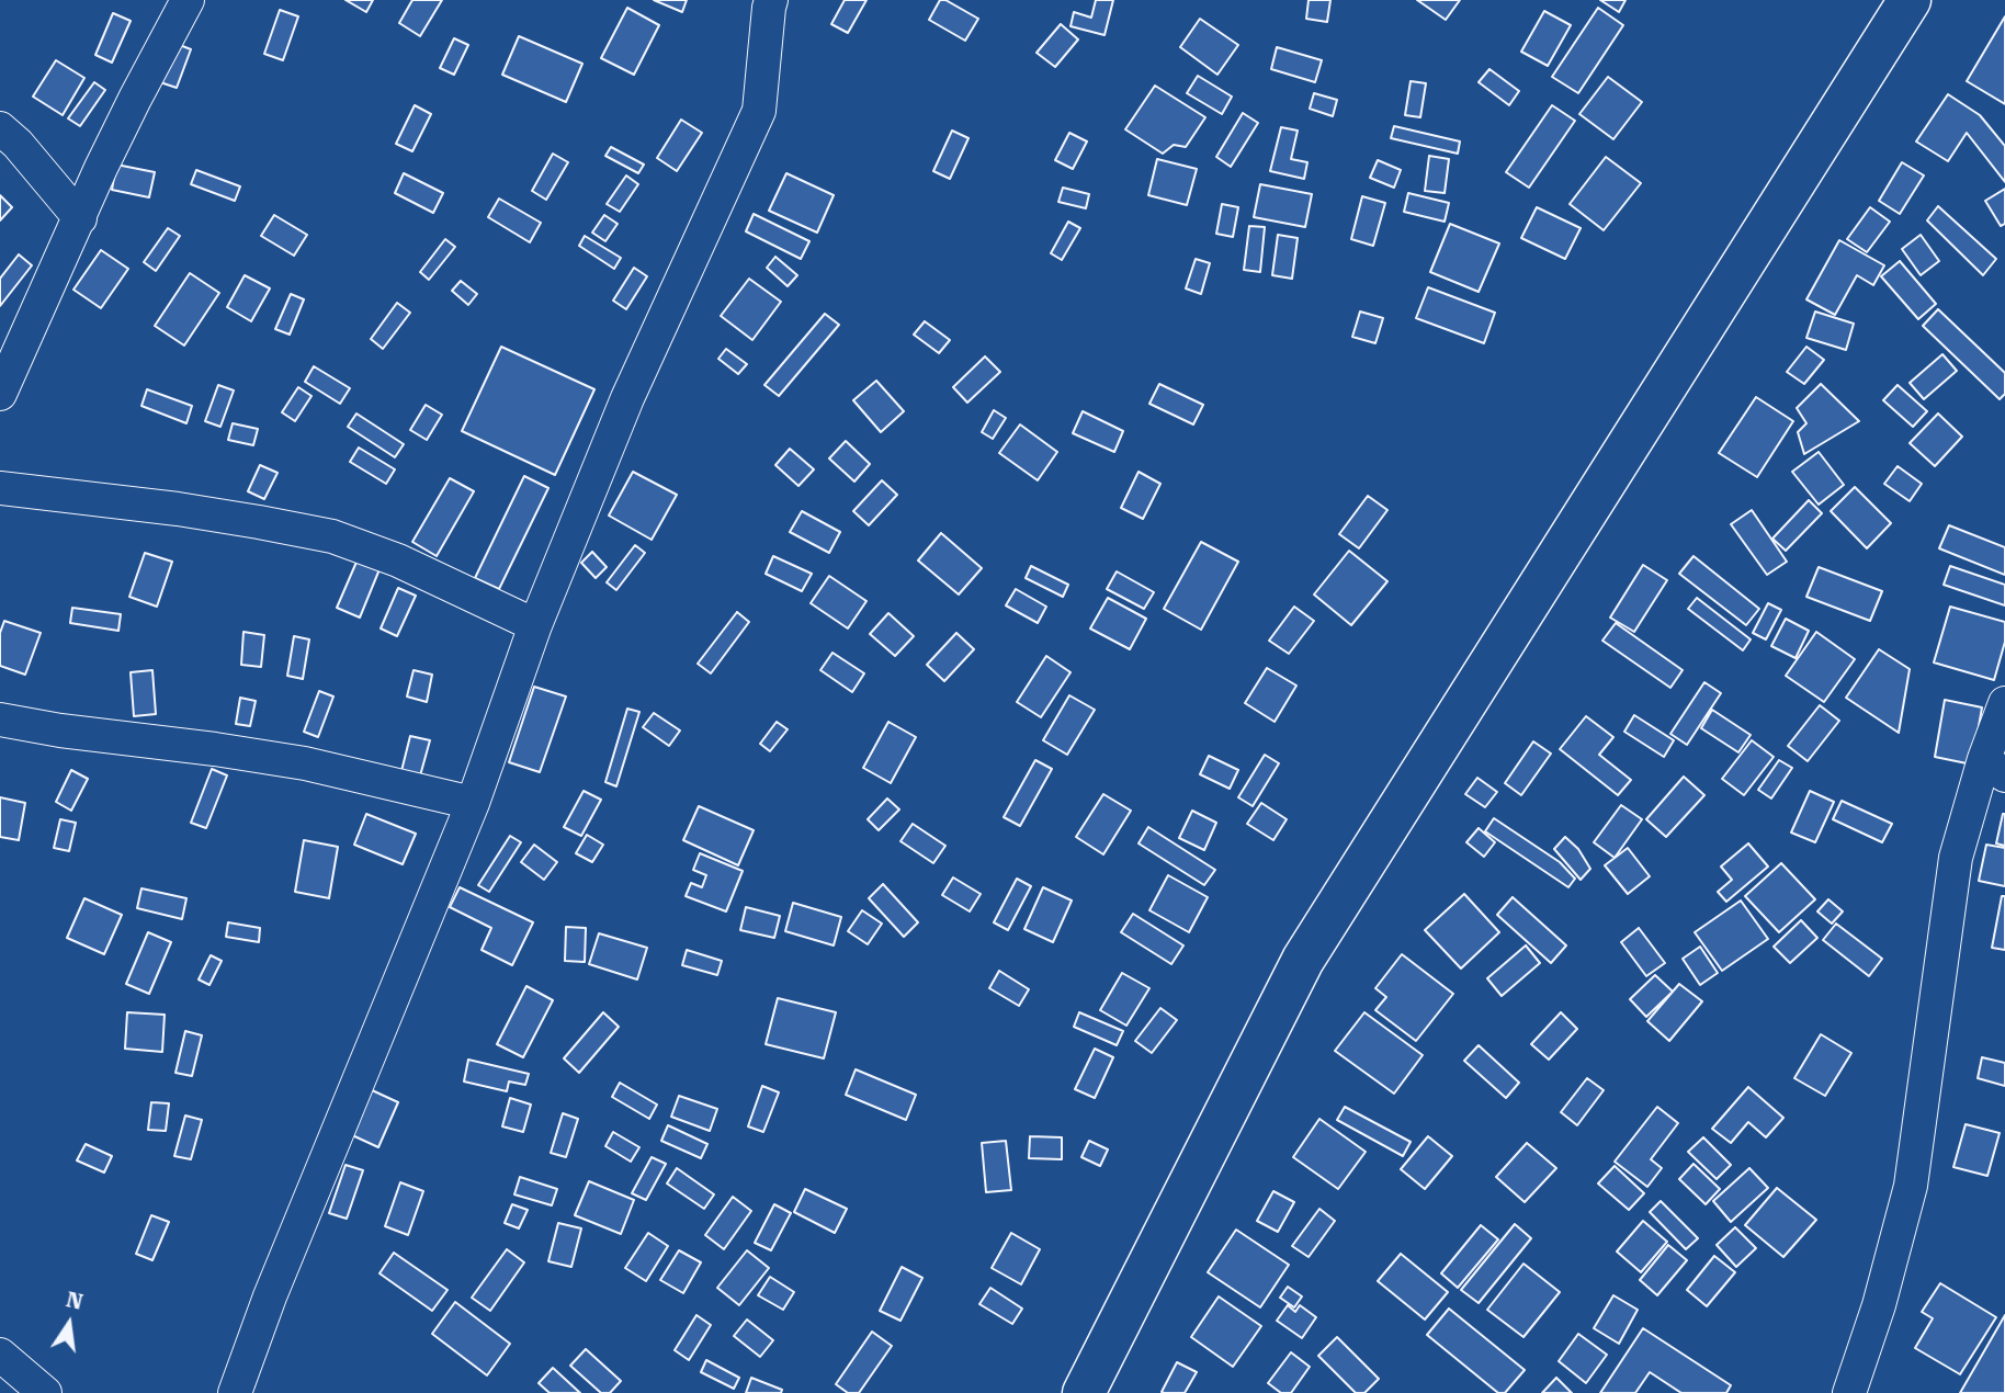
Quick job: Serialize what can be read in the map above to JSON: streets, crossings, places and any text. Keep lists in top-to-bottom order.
{
  "north": "top"
}
